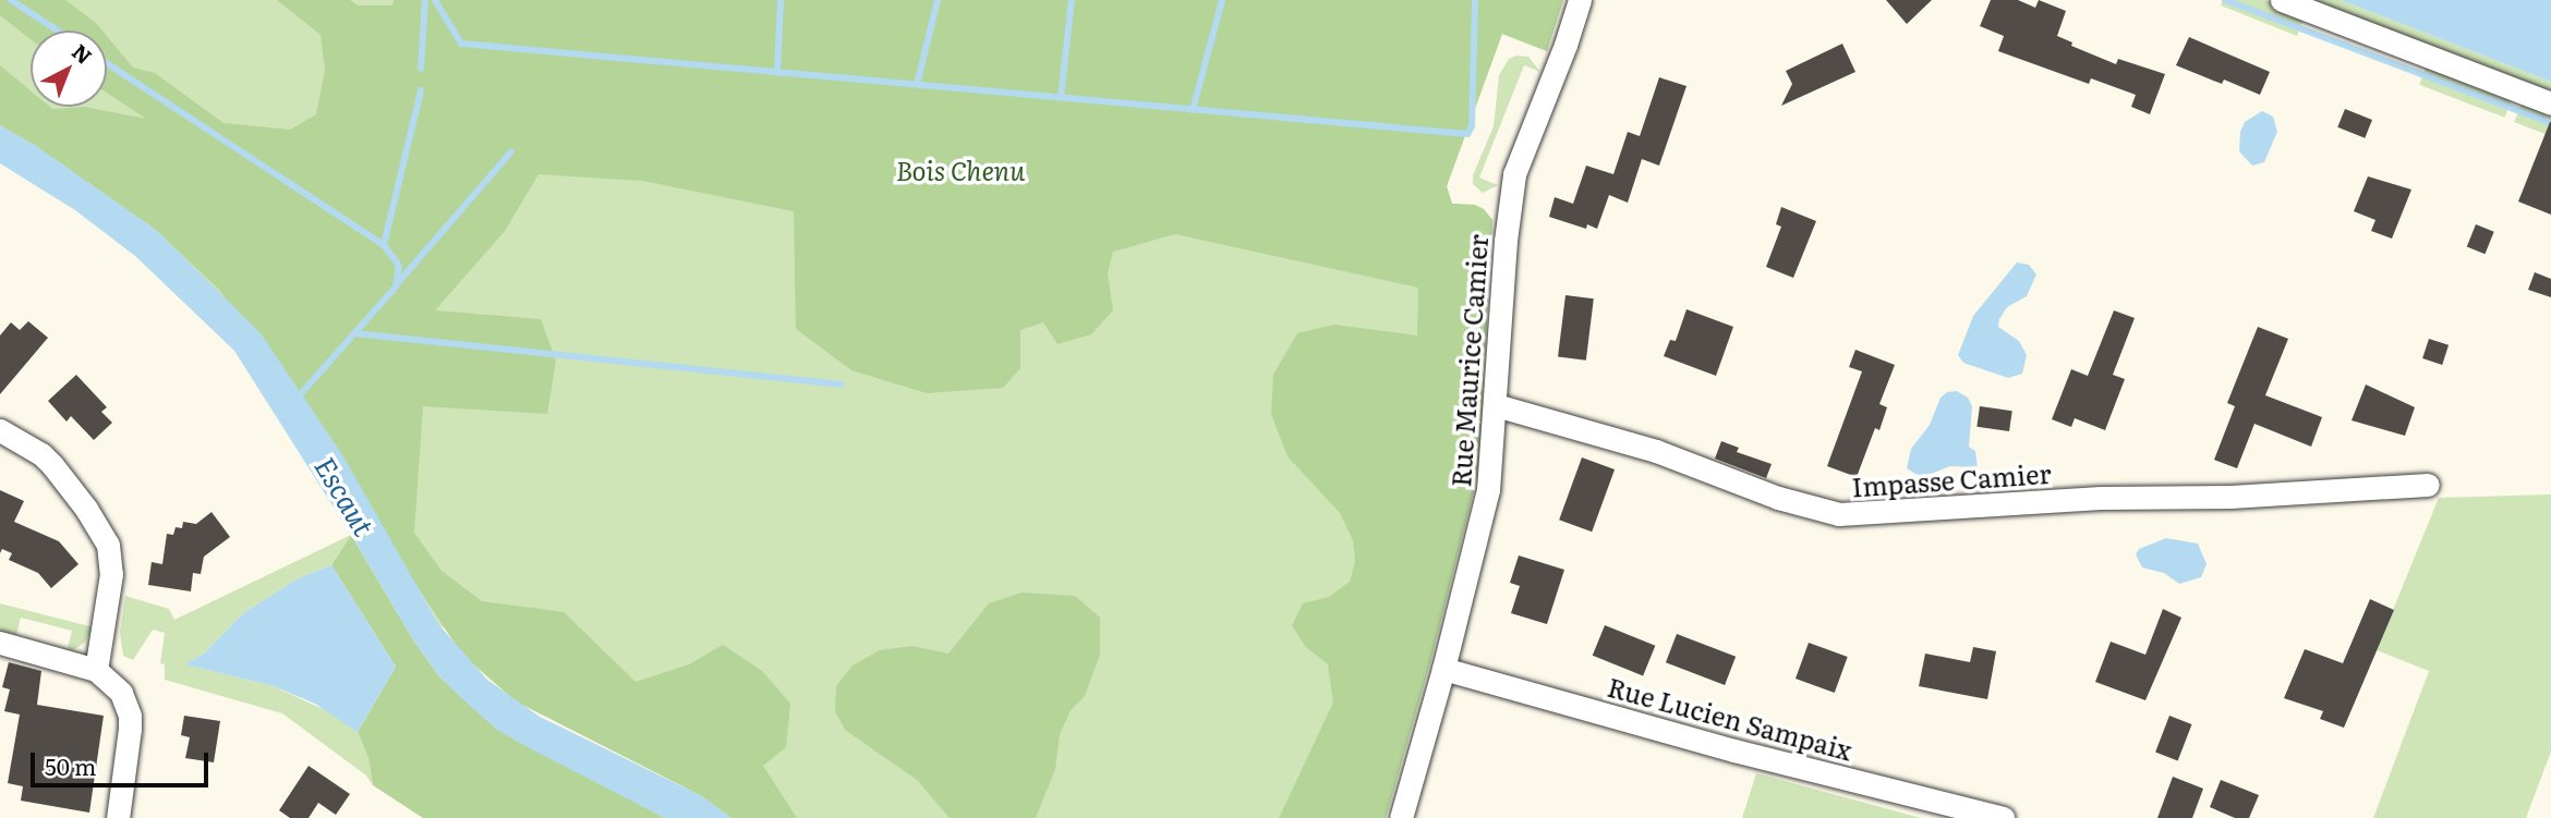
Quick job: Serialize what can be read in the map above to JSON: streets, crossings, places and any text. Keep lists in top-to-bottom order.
{
  "streets": {
    "street": ["Rue Maurice Camier", "Impasse Camier", "Rue Lucien Sampaix"]
  },
  "crossings": [
    ["Rue Maurice Camier", "Impasse Camier"],
    ["Rue Maurice Camier", "Rue Lucien Sampaix"]
  ],
  "water": ["Escaut"],
  "parks": ["Bois Chenu"],
  "scale_bar": "50 m",
  "north": "top right"
}
